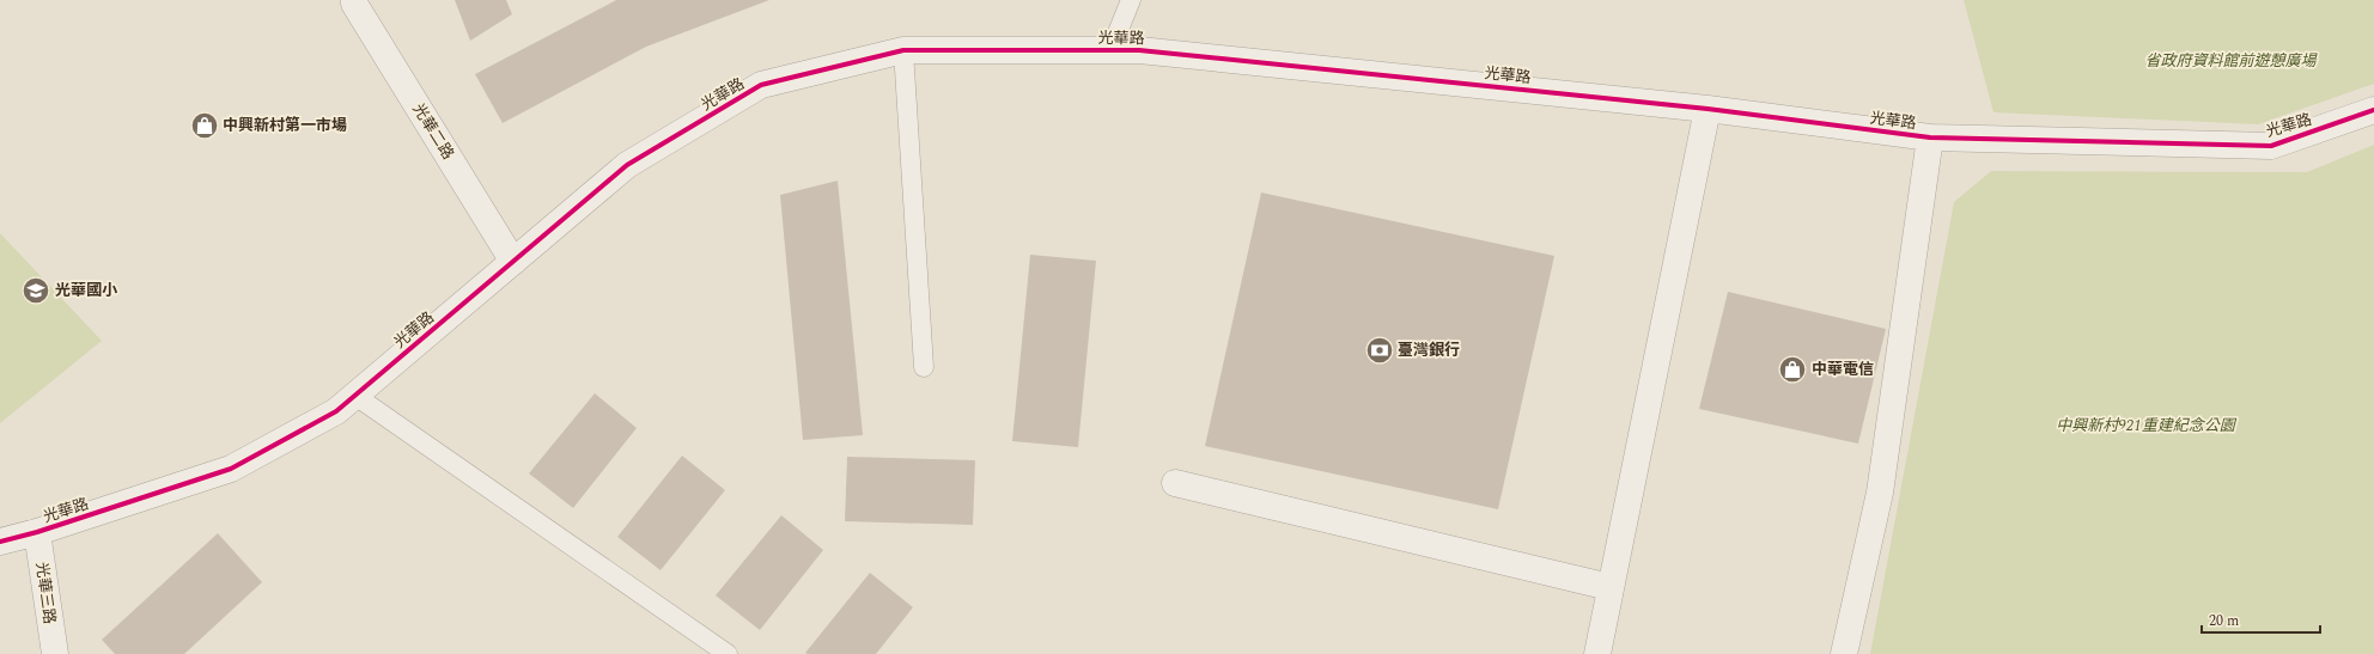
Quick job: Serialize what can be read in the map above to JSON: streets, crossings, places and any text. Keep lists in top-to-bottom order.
{
  "streets": {
    "street": ["光華路", "光華二路", "光華三路"]
  },
  "crossings": [
    ["光華路", "光華二路"],
    ["光華路", "光華三路"]
  ],
  "parks": ["省政府資料館前遊憩廣場", "中興新村921重建紀念公園"],
  "places": {
    "shop": ["中興新村第一市場", "中華電信"],
    "school or university": ["光華國小"],
    "bank": ["臺灣銀行"]
  },
  "scale_bar": "20 m"
}
